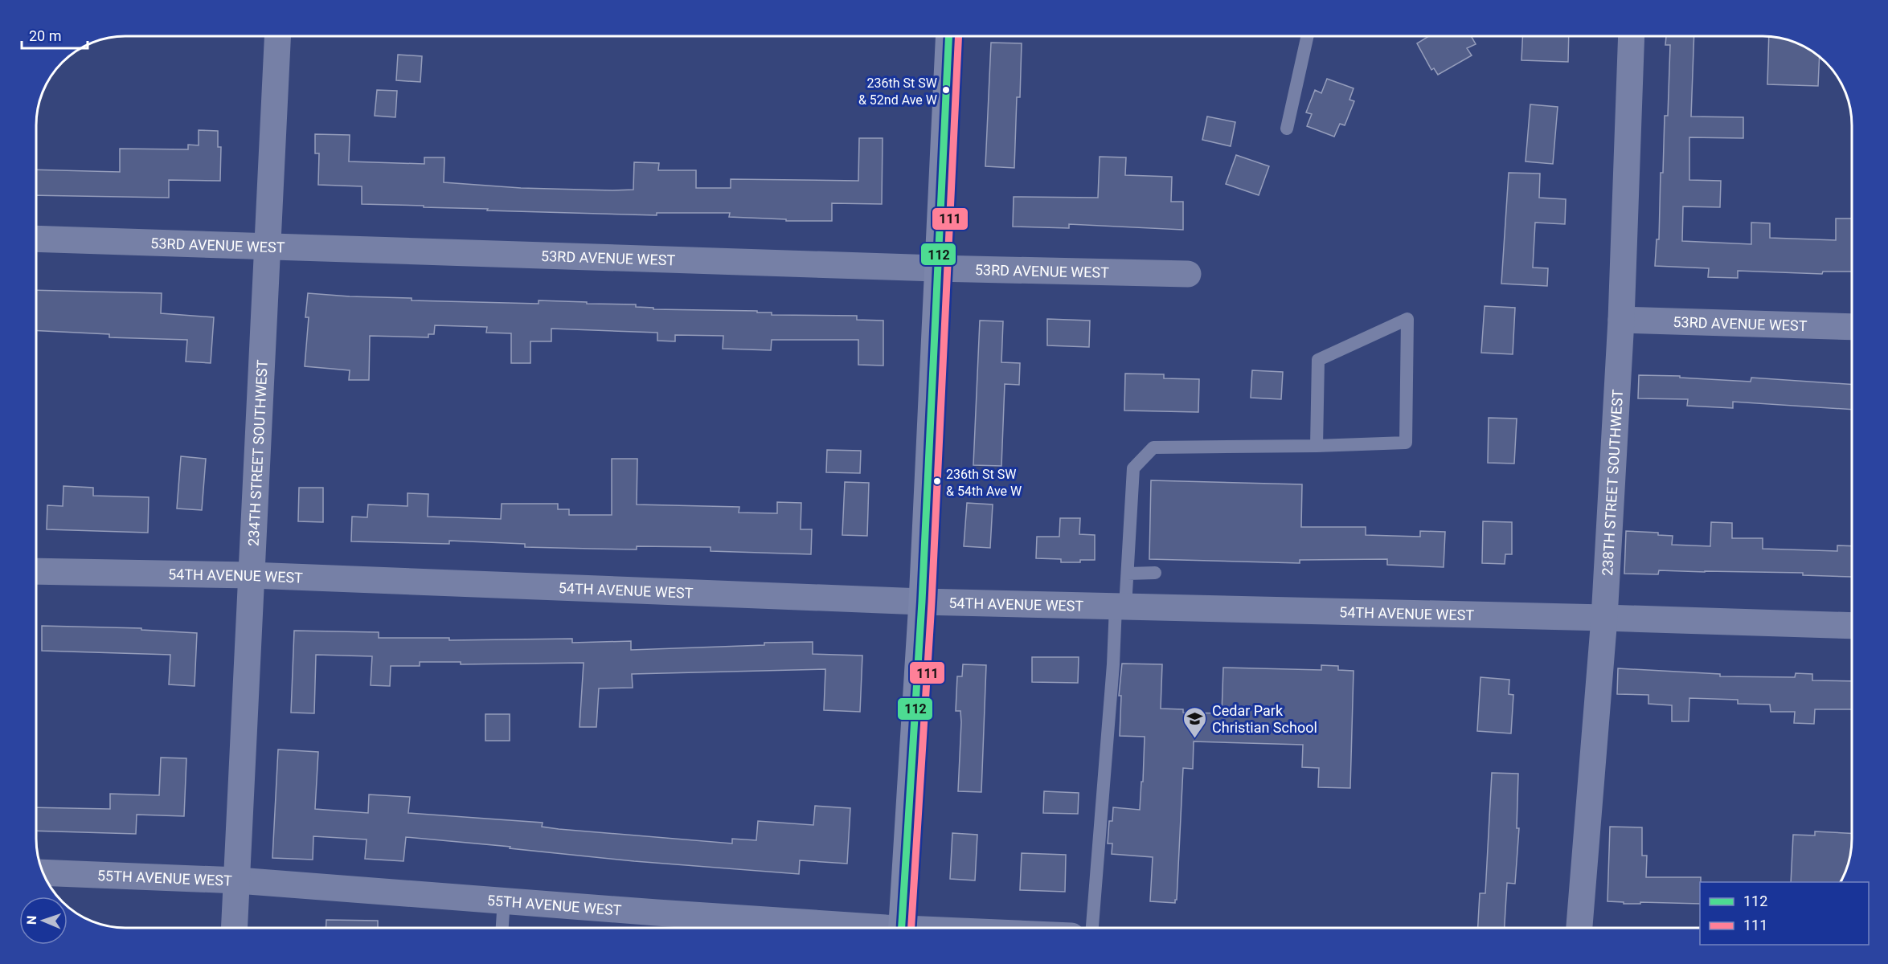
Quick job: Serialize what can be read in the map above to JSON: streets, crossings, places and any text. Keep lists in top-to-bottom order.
{
  "streets": {
    "street": [
      "53RD AVENUE WEST",
      "234TH STREET SOUTHWEST",
      "238TH STREET SOUTHWEST",
      "54TH AVENUE WEST",
      "55TH AVENUE WEST"
    ]
  },
  "crossings": [
    ["53RD AVENUE WEST", "234TH STREET SOUTHWEST"],
    ["53RD AVENUE WEST", "238TH STREET SOUTHWEST"],
    ["234TH STREET SOUTHWEST", "54TH AVENUE WEST"],
    ["234TH STREET SOUTHWEST", "55TH AVENUE WEST"],
    ["238TH STREET SOUTHWEST", "54TH AVENUE WEST"]
  ],
  "places": {
    "other": ["236th St SW & 52nd Ave W", "236th St SW & 54th Ave W"],
    "school or university": ["Cedar Park Christian School"]
  },
  "lines": ["transit line 112", "transit line 111"],
  "legend": ["112", "111"],
  "scale_bar": "20 m",
  "north": "left"
}
